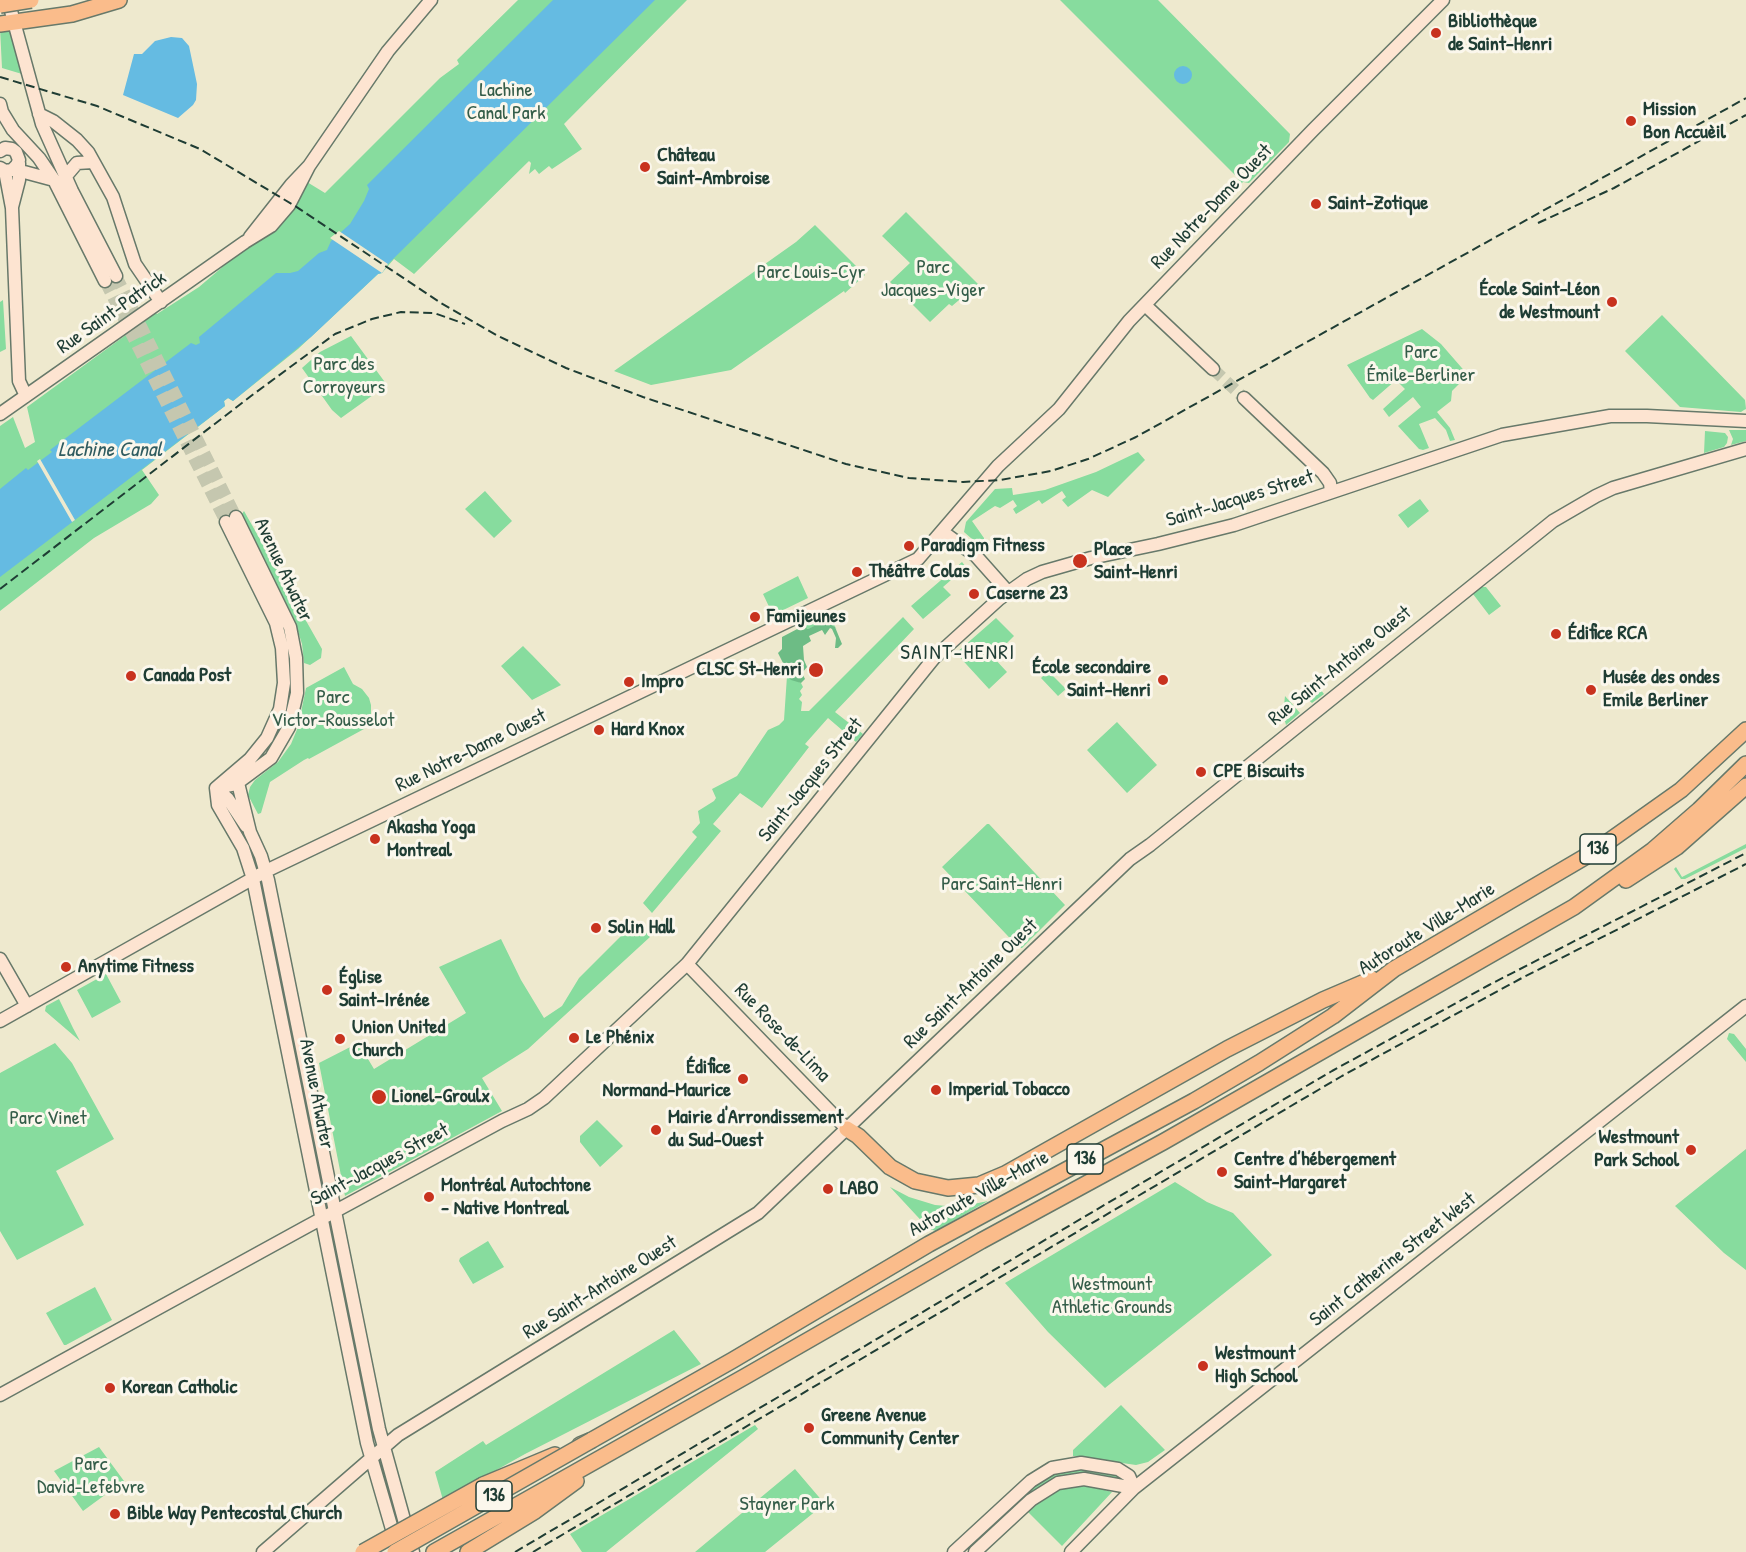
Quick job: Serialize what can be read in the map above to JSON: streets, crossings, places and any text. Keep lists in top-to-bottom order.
{
  "streets": {
    "highway": ["136", "Autoroute Ville-Marie"],
    "main road": [
      "Rue Notre-Dame Ouest",
      "Rue Saint-Patrick",
      "Saint-Jacques Street",
      "Avenue Atwater",
      "Rue Saint-Antoine Ouest",
      "Rue Rose-de-Lima",
      "Saint Catherine Street West"
    ]
  },
  "crossings": [
    ["Rue Notre-Dame Ouest", "Avenue Atwater"],
    ["Saint-Jacques Street", "Avenue Atwater"],
    ["Saint-Jacques Street", "Rue Rose-de-Lima"],
    ["Avenue Atwater", "Rue Saint-Antoine Ouest"],
    ["Avenue Atwater", "Autoroute Ville-Marie"],
    ["Rue Saint-Antoine Ouest", "Rue Rose-de-Lima"]
  ],
  "districts": ["SAINT-HENRI"],
  "water": ["Lachine Canal"],
  "parks": [
    "Lachine Canal Park",
    "Parc Jacques-Viger",
    "Parc Louis-Cyr",
    "Parc Émile-Berliner",
    "Parc des Corroyeurs",
    "Parc Victor-Rousselot",
    "Parc Saint-Henri",
    "Parc Vinet",
    "Westmount Athletic Grounds",
    "Parc David-Lefebvre",
    "Stayner Park"
  ],
  "places": [
    "Bibliothèque de Saint-Henri",
    "Mission Bon Accuèil",
    "Château Saint-Ambroise",
    "Saint-Zotique",
    "École Saint-Léon de Westmount",
    "Paradigm Fitness",
    "Place Saint-Henri",
    "Théâtre Colas",
    "Caserne 23",
    "Famijeunes",
    "Édifice RCA",
    "CLSC St-Henri",
    "Canada Post",
    "École secondaire Saint-Henri",
    "Impro",
    "Musée des ondes Emile Berliner",
    "Hard Knox",
    "CPE Biscuits",
    "Akasha Yoga Montreal",
    "Solin Hall",
    "Anytime Fitness",
    "Église Saint-Irénée",
    "Le Phénix",
    "Union United Church",
    "Édifice Normand-Maurice",
    "Imperial Tobacco",
    "Lionel-Groulx",
    "Mairie d'Arrondissement du Sud-Ouest",
    "Westmount Park School",
    "Centre d’hébergement Saint-Margaret",
    "LABO",
    "Montréal Autochtone - Native Montreal",
    "Westmount High School",
    "Korean Catholic",
    "Greene Avenue Community Center",
    "Bible Way Pentecostal Church"
  ]
}
